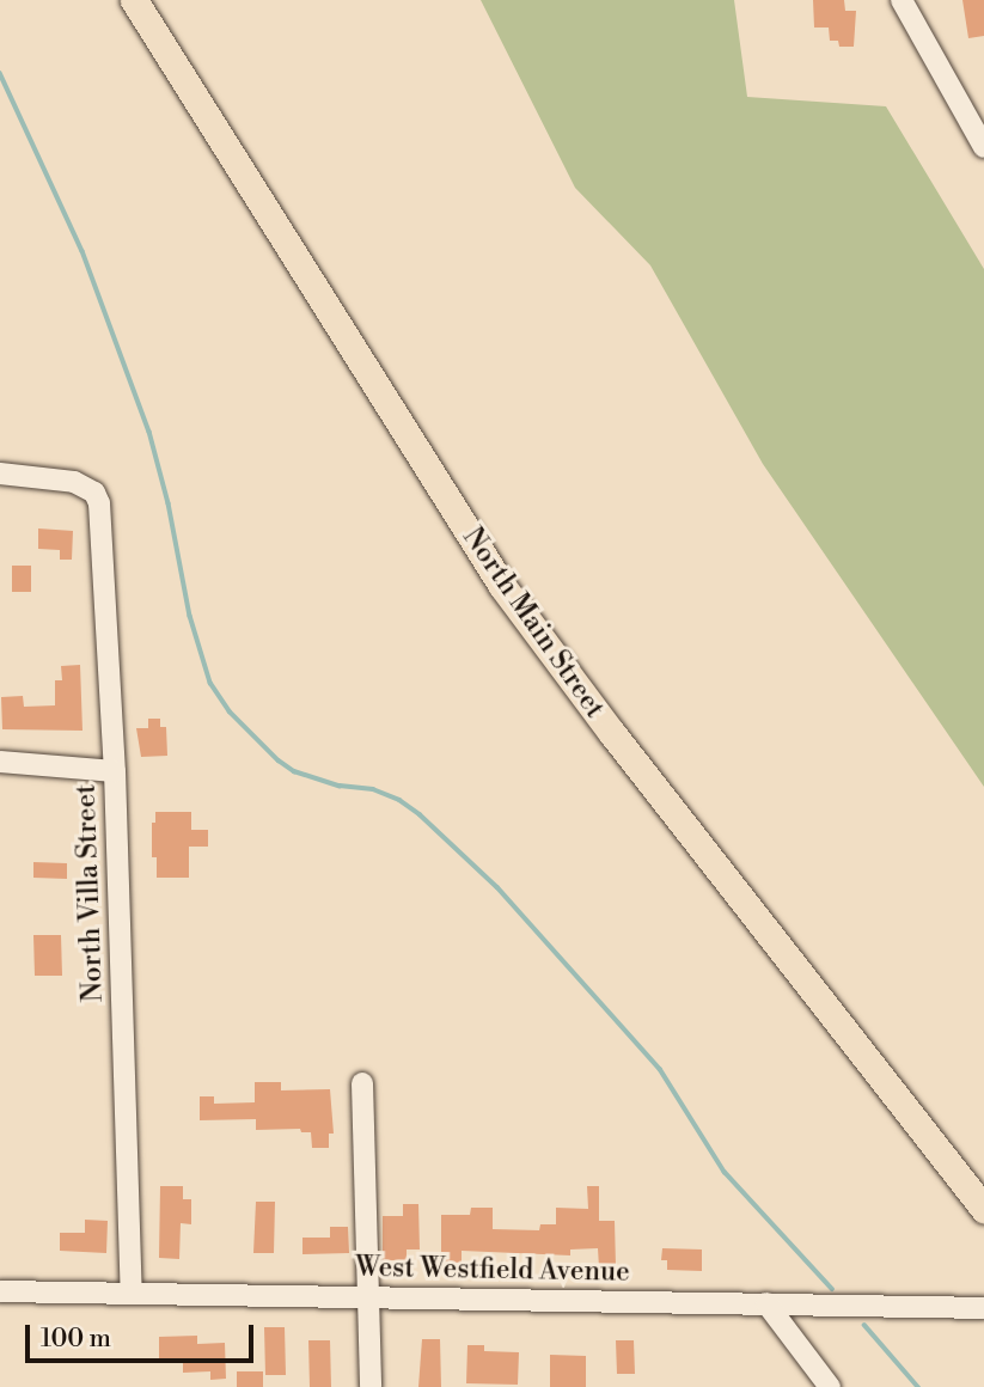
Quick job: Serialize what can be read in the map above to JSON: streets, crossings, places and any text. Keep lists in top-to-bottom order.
{
  "streets": {
    "main road": ["North Main Street"],
    "street": ["North Villa Street", "West Westfield Avenue"]
  },
  "crossings": [
    ["North Villa Street", "West Westfield Avenue"]
  ],
  "scale_bar": "100 m"
}
